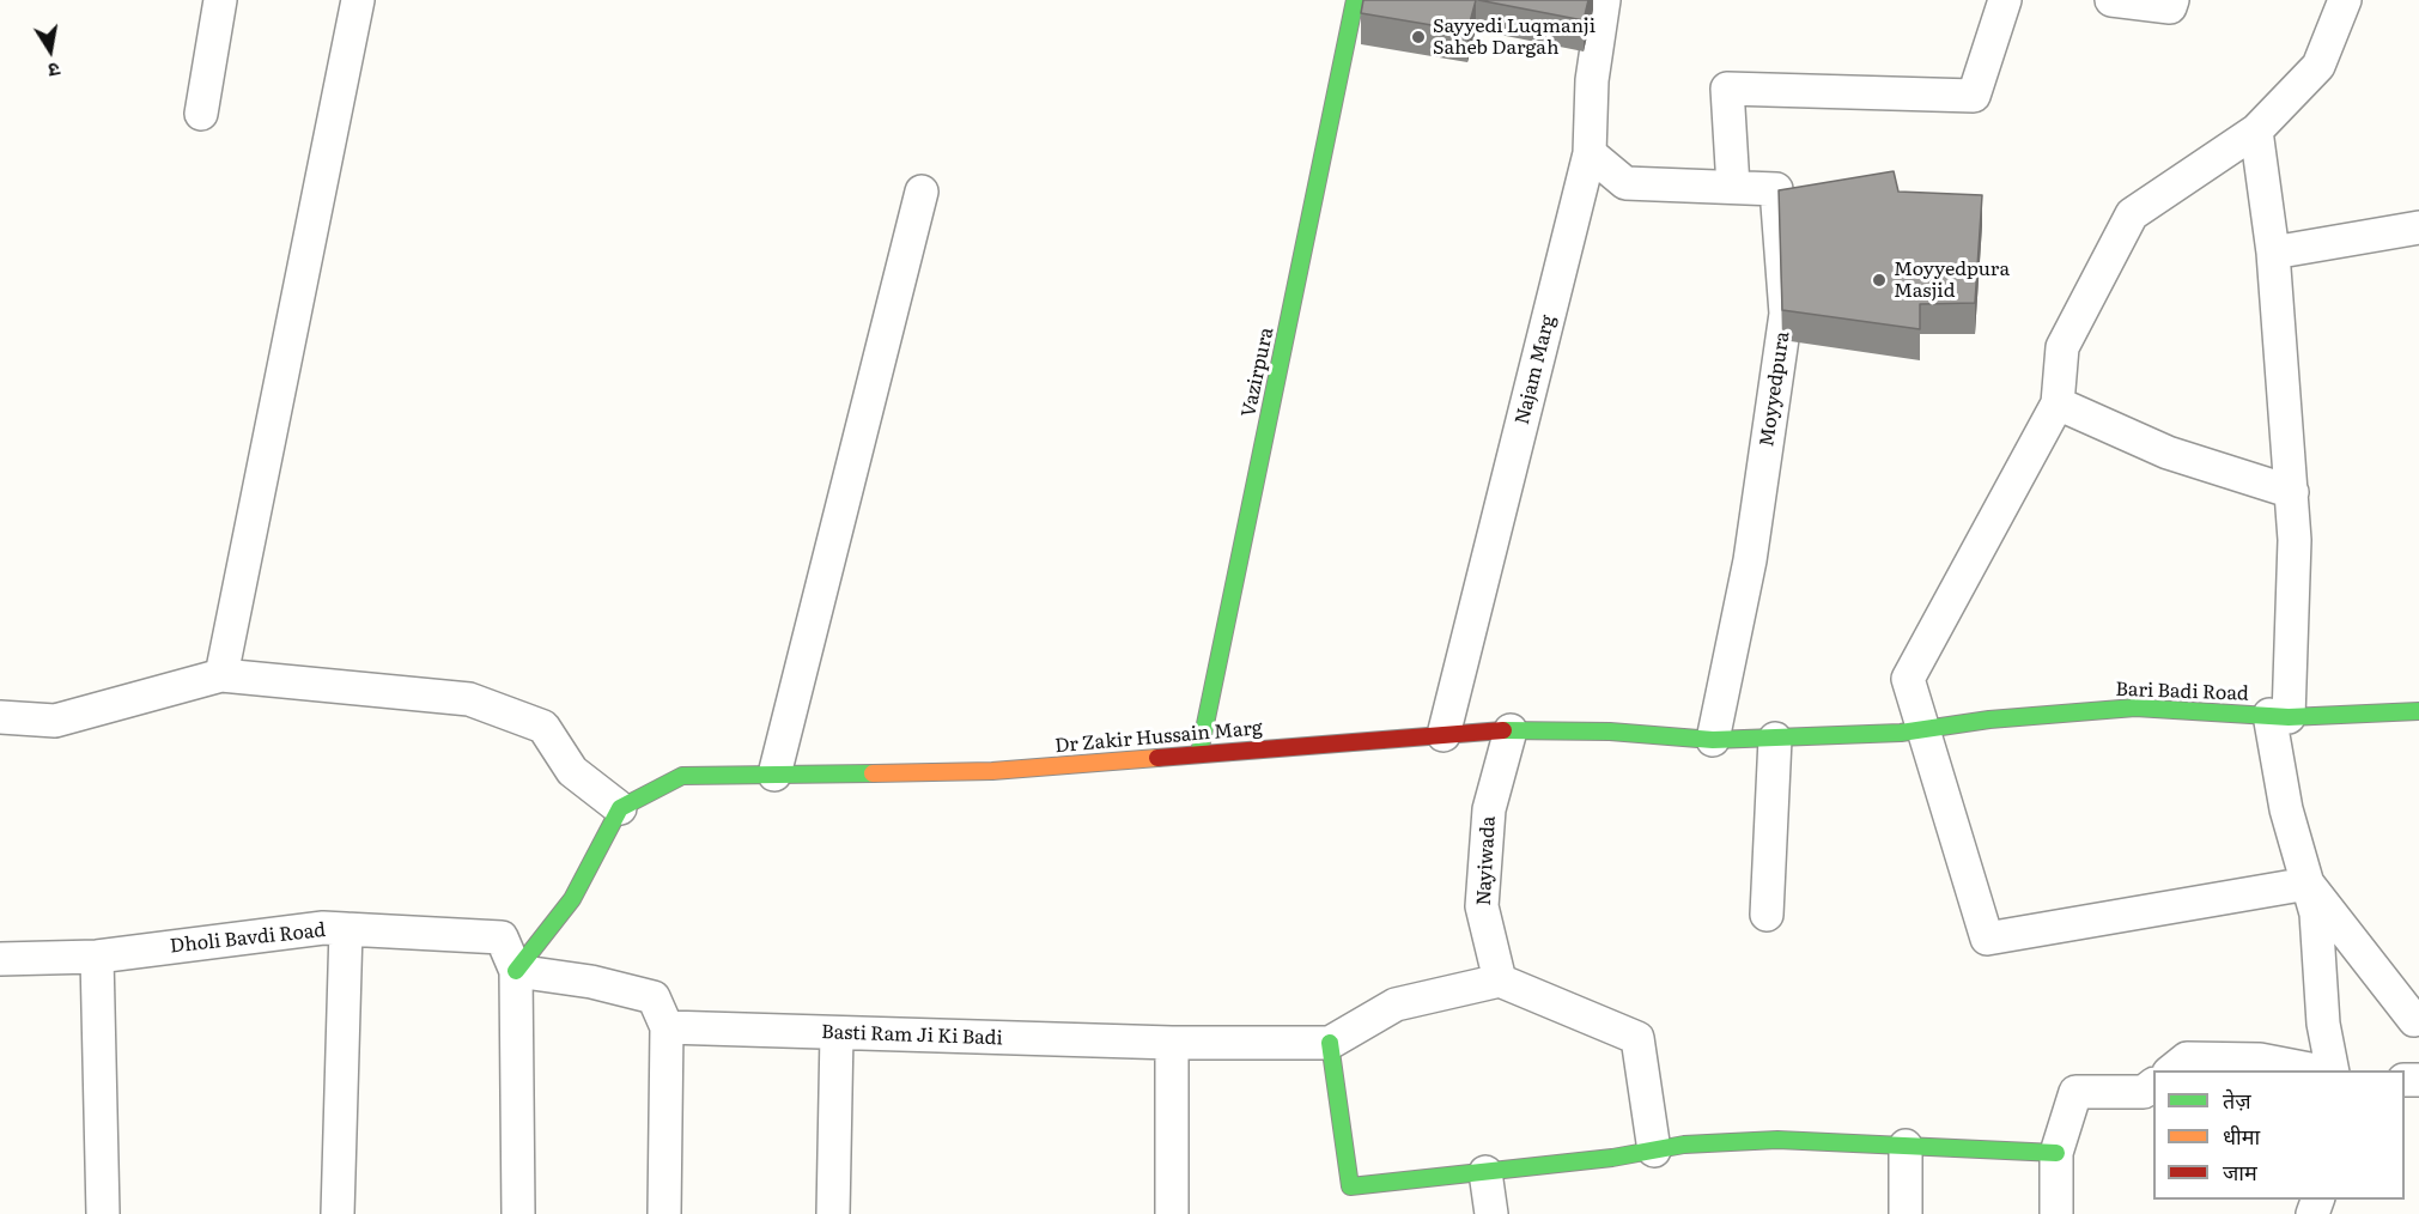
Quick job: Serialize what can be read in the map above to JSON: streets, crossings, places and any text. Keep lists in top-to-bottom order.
{
  "streets": {
    "street": [
      "Najam Marg",
      "Vazirpura",
      "Moyyedpura",
      "Bari Badi Road",
      "Dr Zakir Hussain Marg",
      "Nayiwada",
      "Dholi Bavdi Road",
      "Basti Ram Ji Ki Badi"
    ]
  },
  "crossings": [
    ["Najam Marg", "Moyyedpura"],
    ["Najam Marg", "Dr Zakir Hussain Marg"],
    ["Vazirpura", "Dr Zakir Hussain Marg"],
    ["Moyyedpura", "Dr Zakir Hussain Marg"],
    ["Bari Badi Road", "Dr Zakir Hussain Marg"],
    ["Dr Zakir Hussain Marg", "Nayiwada"]
  ],
  "places": ["Sayyedi Luqmanji Saheb Dargah", "Moyyedpura Masjid"],
  "legend": ["तेज़", "धीमा", "जाम"],
  "north": "bottom"
}
